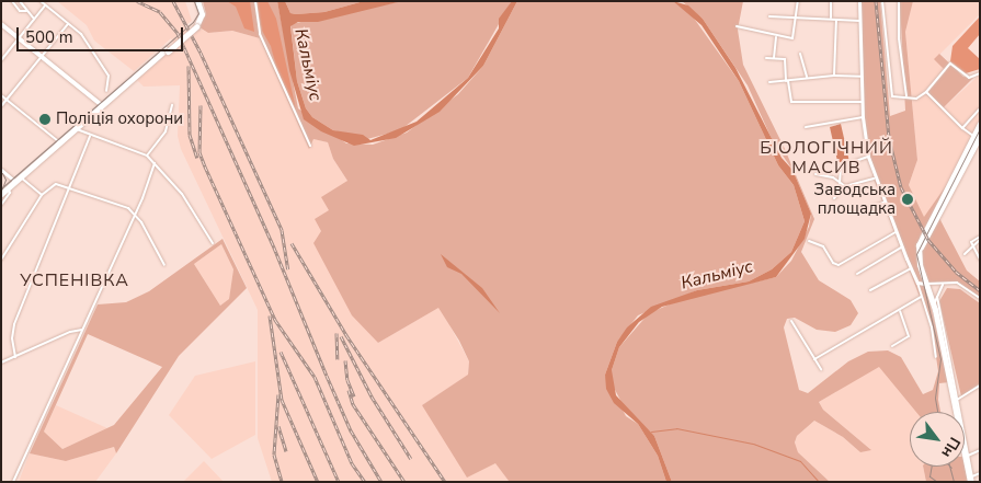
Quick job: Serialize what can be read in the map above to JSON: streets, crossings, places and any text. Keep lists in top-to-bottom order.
{
  "districts": ["БІОЛОГІЧНИЙ МАСИВ", "УСПЕНІВКА"],
  "water": ["Кальміус"],
  "places": ["Поліція охорони", "Заводська площадка"],
  "scale_bar": "500 m",
  "north": "bottom right"
}
